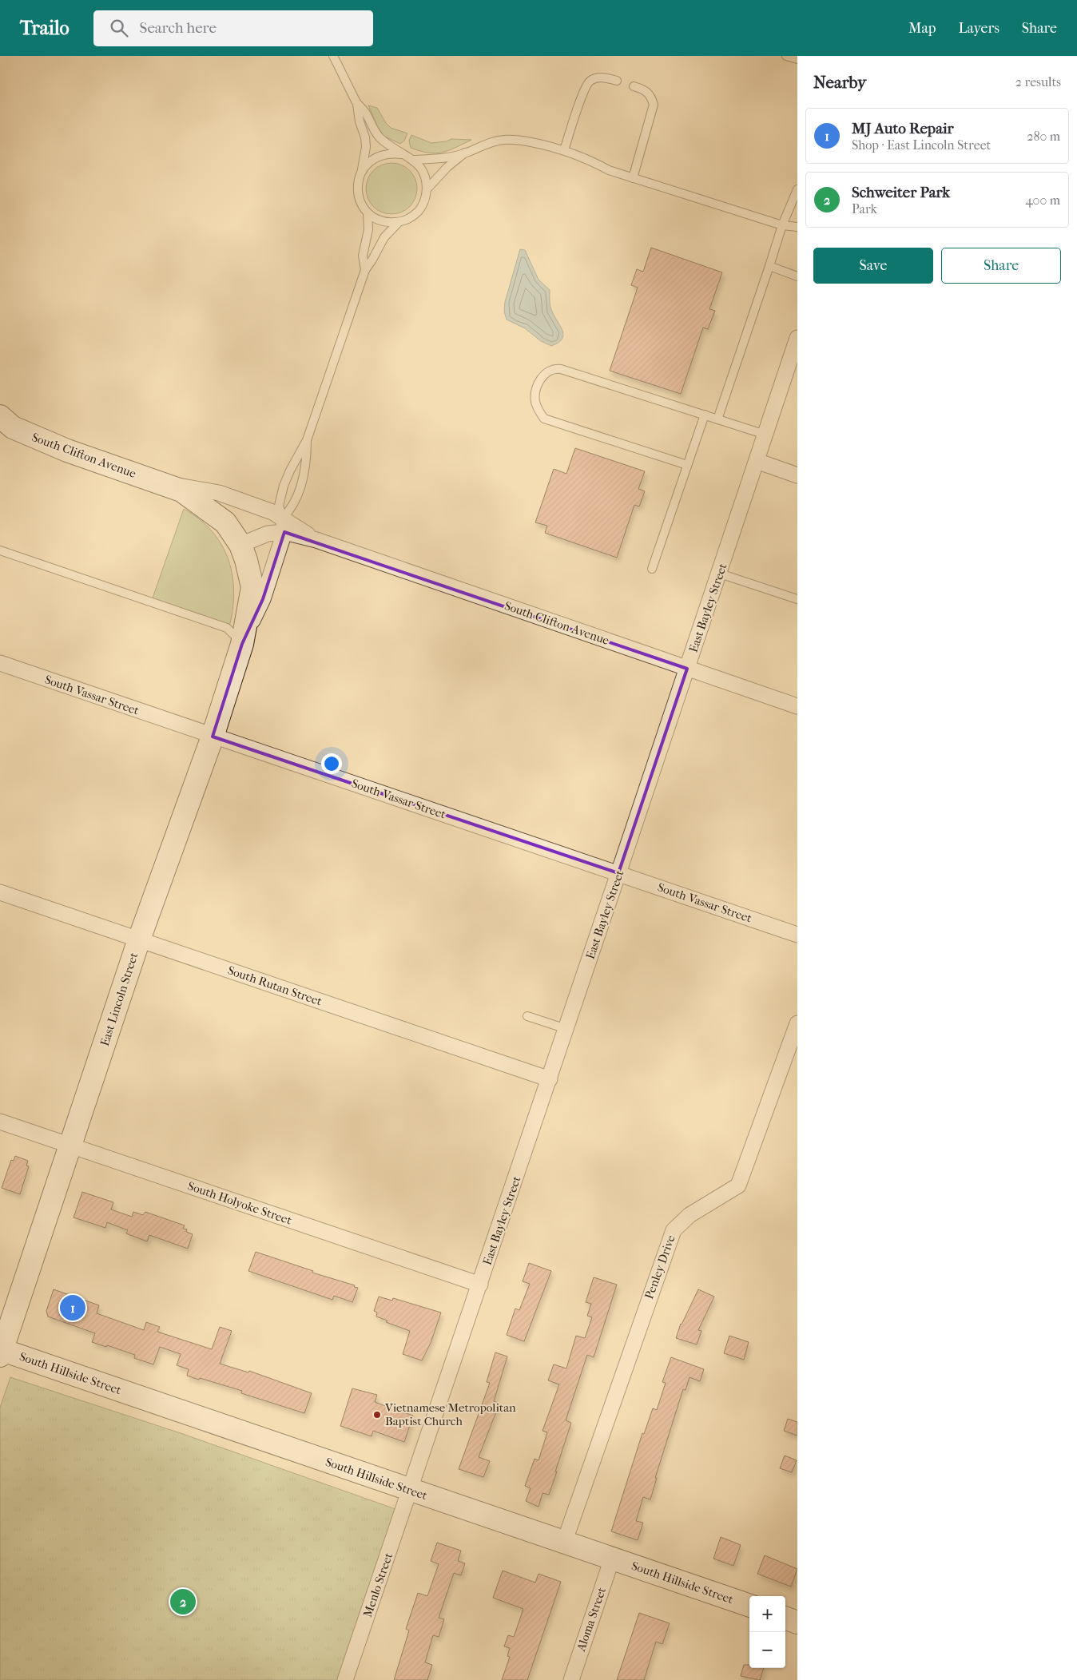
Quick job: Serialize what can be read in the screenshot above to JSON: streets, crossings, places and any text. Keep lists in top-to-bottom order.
{
  "streets": {
    "street": [
      "South Clifton Avenue",
      "East Bayley Street",
      "South Vassar Street",
      "South Rutan Street",
      "East Lincoln Street",
      "South Holyoke Street",
      "Penley Drive",
      "South Hillside Street",
      "Menlo Street",
      "Aloma Street"
    ]
  },
  "crossings": [
    ["South Clifton Avenue", "East Bayley Street"],
    ["South Clifton Avenue", "East Lincoln Street"],
    ["East Bayley Street", "South Vassar Street"],
    ["East Bayley Street", "South Rutan Street"],
    ["East Bayley Street", "South Holyoke Street"],
    ["East Bayley Street", "South Hillside Street"],
    ["East Bayley Street", "Menlo Street"],
    ["South Vassar Street", "East Lincoln Street"],
    ["South Rutan Street", "East Lincoln Street"],
    ["East Lincoln Street", "South Holyoke Street"],
    ["East Lincoln Street", "South Hillside Street"],
    ["Penley Drive", "South Hillside Street"],
    ["South Hillside Street", "Menlo Street"],
    ["South Hillside Street", "Aloma Street"]
  ],
  "places": ["Vietnamese Metropolitan Baptist Church"],
  "page": {
    "header": "Trailo",
    "search": "Search here",
    "nav": ["Map", "Layers", "Share"],
    "heading": ["Nearby", "2 results"],
    "list": [
      {
        "mark": "1",
        "name": "MJ Auto Repair",
        "note": "Shop · East Lincoln Street",
        "value": "280 m"
      },
      {
        "mark": "2",
        "name": "Schweiter Park",
        "note": "Park",
        "value": "400 m"
      }
    ],
    "buttons": ["Save", "Share"],
    "pins": ["1", "2"],
    "map_buttons": ["+", "−"]
  }
}
